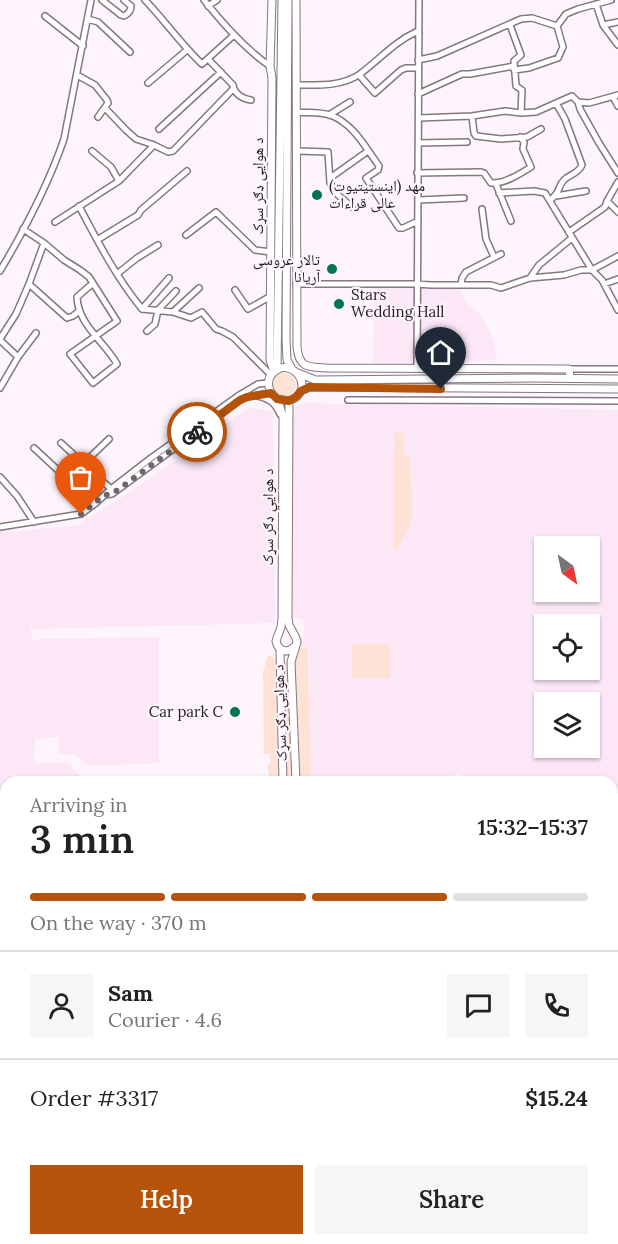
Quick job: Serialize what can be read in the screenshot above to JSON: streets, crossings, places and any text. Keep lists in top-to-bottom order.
{
  "streets": {
    "main road": ["د هوایی ډګر سړک", "د هوايي ډګر سړک"]
  },
  "crossings": [
    ["د هوایی ډګر سړک", "د هوايي ډګر سړک"]
  ],
  "places": [
    "مهد (اینستیتیوت) عالی قراءات",
    "تالار عروسی آریانا",
    "Stars Wedding Hall",
    "Car park C"
  ],
  "north": "bottom right",
  "page": {
    "heading": ["3 min", "Arriving in", "15:32–15:37"],
    "panel": [
      "Sam",
      "Courier · 4.6",
      "Order #3317",
      "$15.24"
    ],
    "bar": "On the way · 370 m",
    "buttons": ["Help", "Share"]
  }
}
